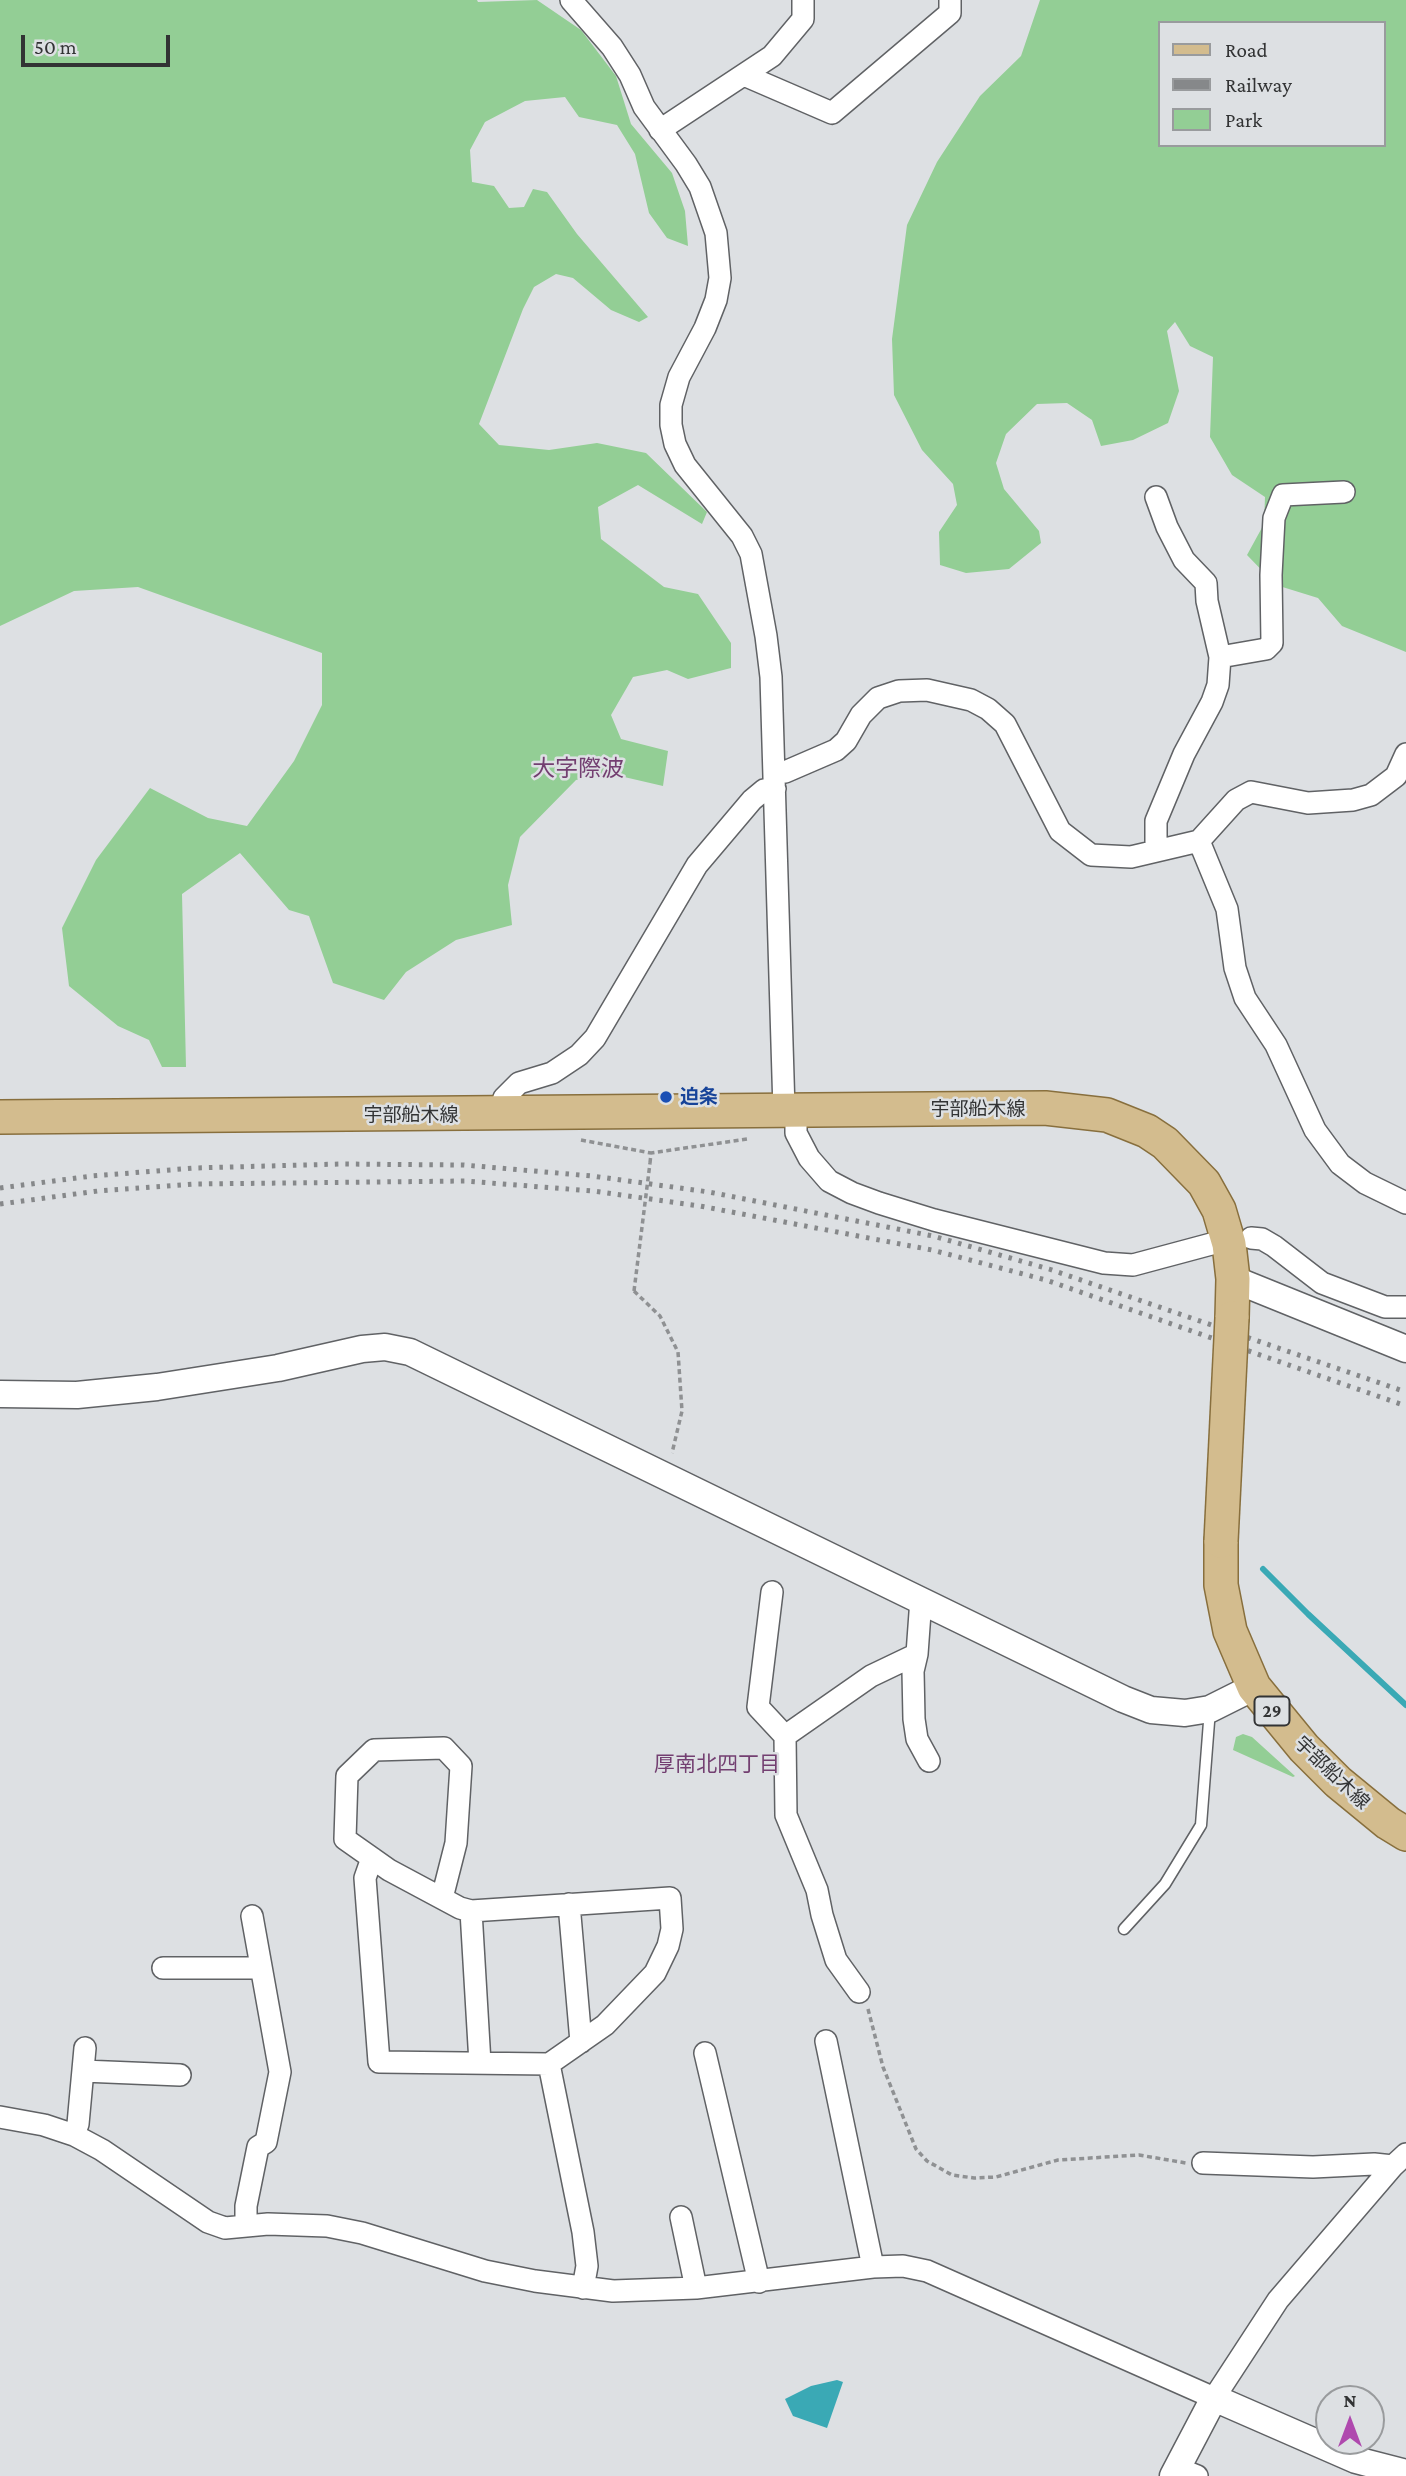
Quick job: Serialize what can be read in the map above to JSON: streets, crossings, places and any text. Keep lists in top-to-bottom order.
{
  "streets": {
    "main road": ["宇部船木線", "29"]
  },
  "districts": ["大字際波", "厚南北四丁目"],
  "places": ["迫条"],
  "legend": ["Road", "Railway", "Park"],
  "scale_bar": "50 m",
  "north": "top"
}
